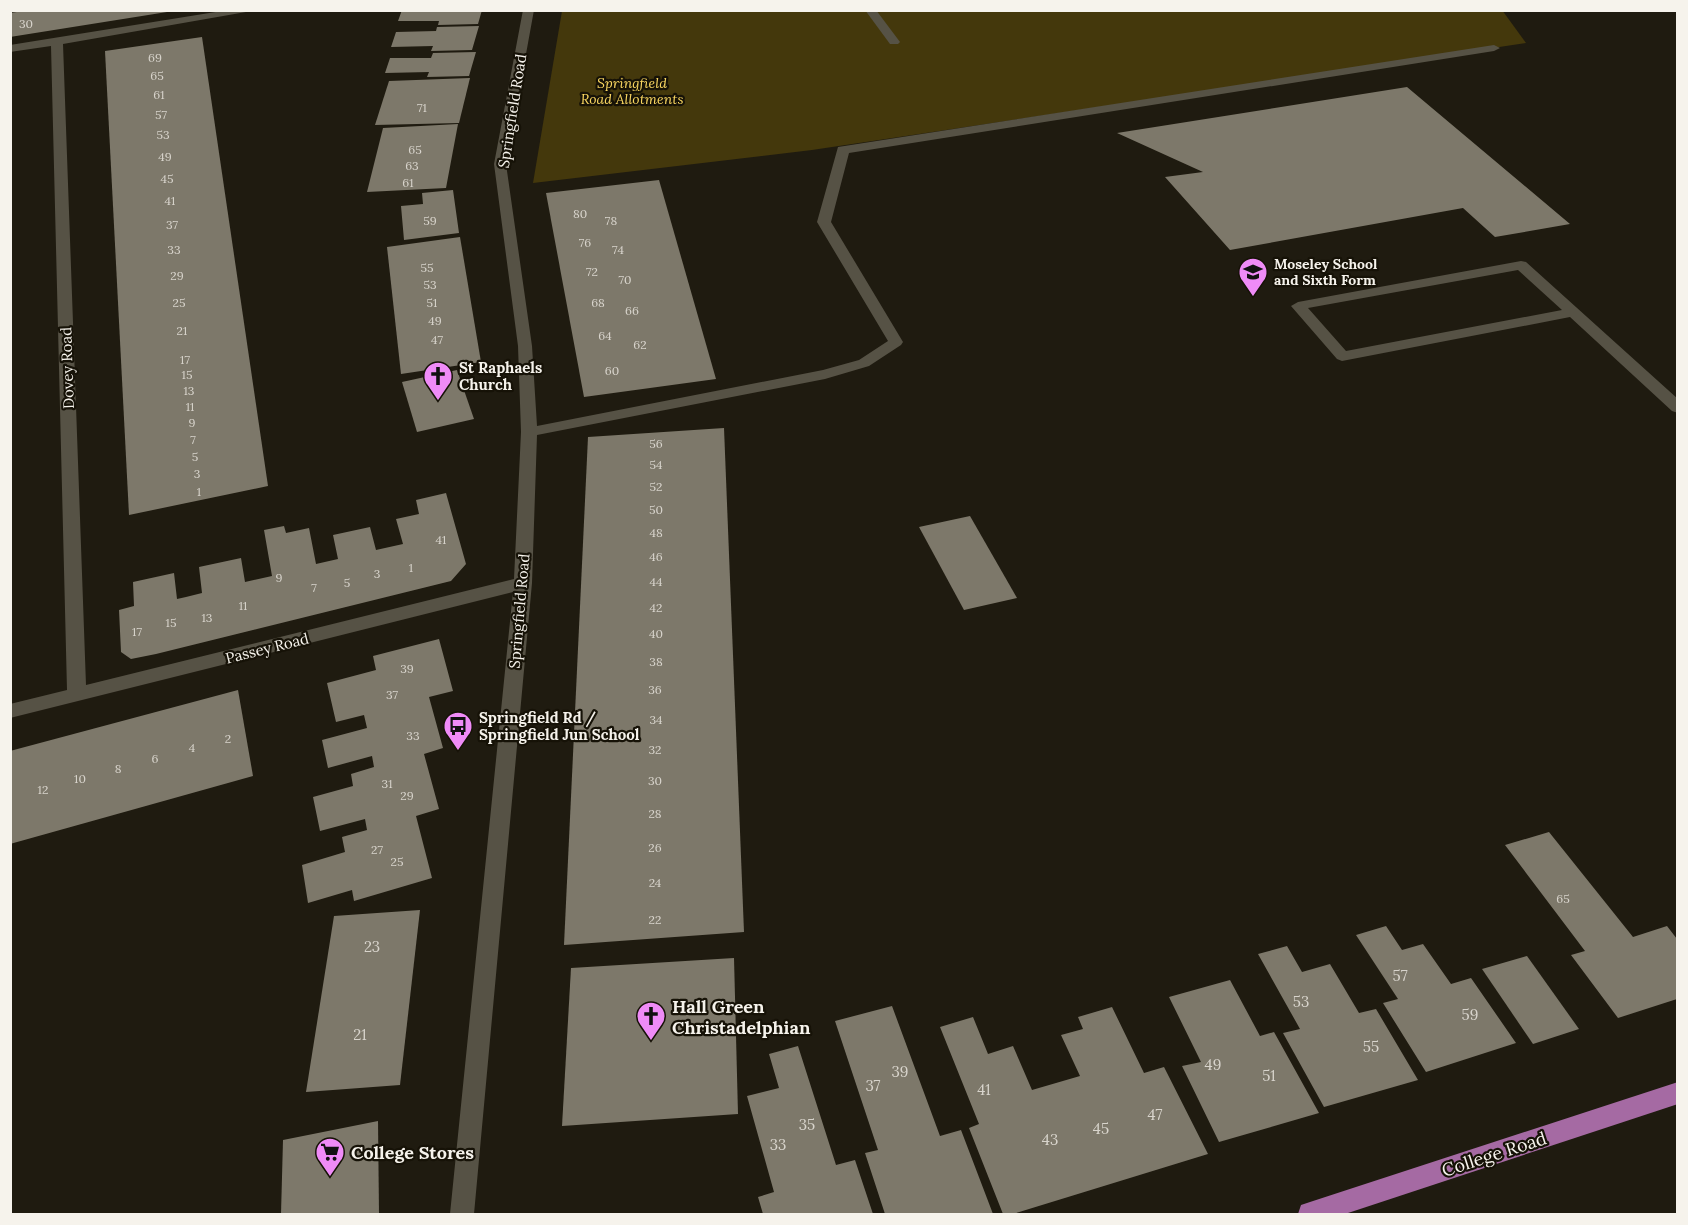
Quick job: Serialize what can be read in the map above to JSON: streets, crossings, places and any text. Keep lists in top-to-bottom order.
{
  "streets": {
    "main road": ["College Road"],
    "street": ["Springfield Road", "Dovey Road", "Passey Road"]
  },
  "crossings": [
    ["Springfield Road", "Passey Road"],
    ["Dovey Road", "Passey Road"]
  ],
  "parks": ["Springfield Road Allotments"],
  "places": {
    "school or university": ["Moseley School and Sixth Form"],
    "church": ["St Raphaels Church", "Hall Green Christadelphian"],
    "bus stop": ["Springfield Rd / Springfield Jun School"],
    "supermarket": ["College Stores"]
  },
  "house_numbers": [
    "30",
    "69",
    "65",
    "61",
    "71",
    "57",
    "53",
    "65",
    "49",
    "63",
    "45",
    "61",
    "41",
    "80",
    "59",
    "78",
    "37",
    "76",
    "33",
    "74",
    "55",
    "72",
    "29",
    "70",
    "53",
    "25",
    "51",
    "68",
    "66",
    "49",
    "21",
    "64",
    "47",
    "62",
    "17",
    "60",
    "15",
    "13",
    "11",
    "9",
    "7",
    "56",
    "5",
    "54",
    "3",
    "52",
    "1",
    "50",
    "48",
    "41",
    "46",
    "1",
    "3",
    "9",
    "44",
    "5",
    "7",
    "11",
    "42",
    "13",
    "15",
    "17",
    "40",
    "38",
    "39",
    "36",
    "37",
    "34",
    "33",
    "2",
    "4",
    "32",
    "6",
    "8",
    "10",
    "30",
    "31",
    "12",
    "29",
    "28",
    "26",
    "27",
    "25",
    "24",
    "65",
    "22",
    "23",
    "57",
    "53",
    "59",
    "21",
    "55",
    "49",
    "39",
    "51",
    "37",
    "41",
    "47",
    "35",
    "45",
    "43",
    "33"
  ]
}
